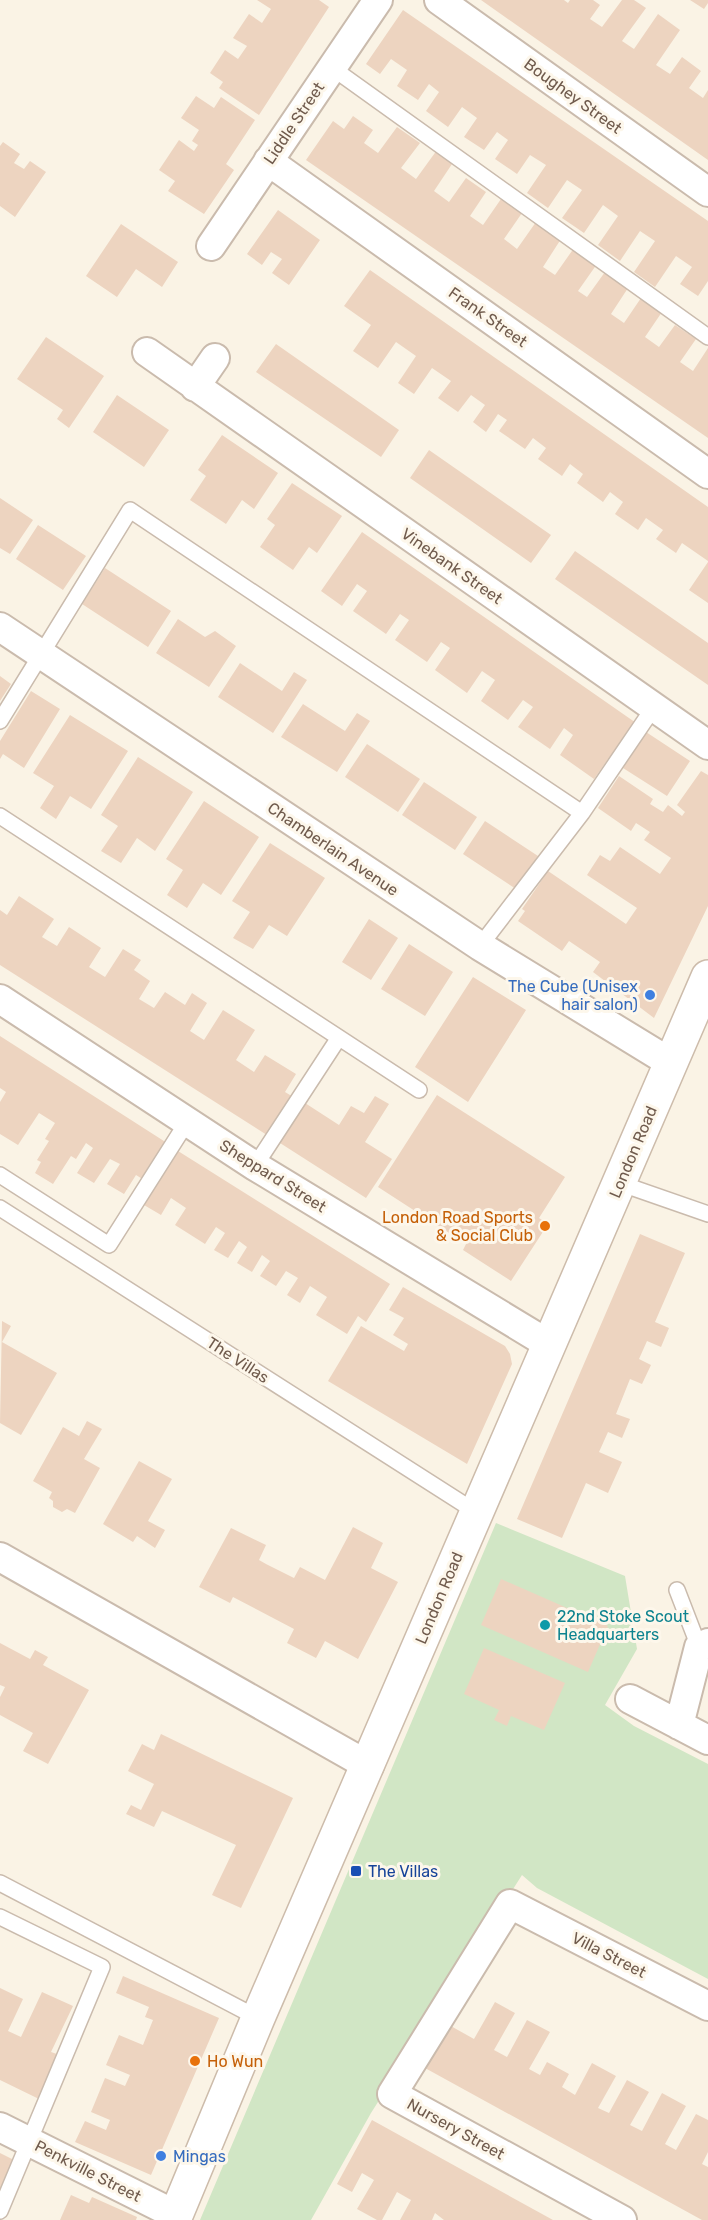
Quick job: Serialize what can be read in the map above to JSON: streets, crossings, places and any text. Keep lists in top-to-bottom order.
{
  "streets": {
    "main road": ["London Road"],
    "street": [
      "Boughey Street",
      "Liddle Street",
      "Frank Street",
      "Vinebank Street",
      "Chamberlain Avenue",
      "Sheppard Street",
      "Villa Street",
      "Nursery Street",
      "Penkville Street"
    ],
    "lane": ["The Villas"]
  },
  "crossings": [
    ["Liddle Street", "Frank Street"],
    ["Chamberlain Avenue", "London Road"],
    ["London Road", "Sheppard Street"],
    ["London Road", "The Villas"],
    ["London Road", "Penkville Street"],
    ["Villa Street", "Nursery Street"]
  ],
  "places": {
    "other": [
      "The Cube (Unisex hair salon)",
      "London Road Sports & Social Club",
      "22nd Stoke Scout Headquarters",
      "Ho Wun",
      "Mingas"
    ],
    "transit": ["The Villas"]
  }
}
